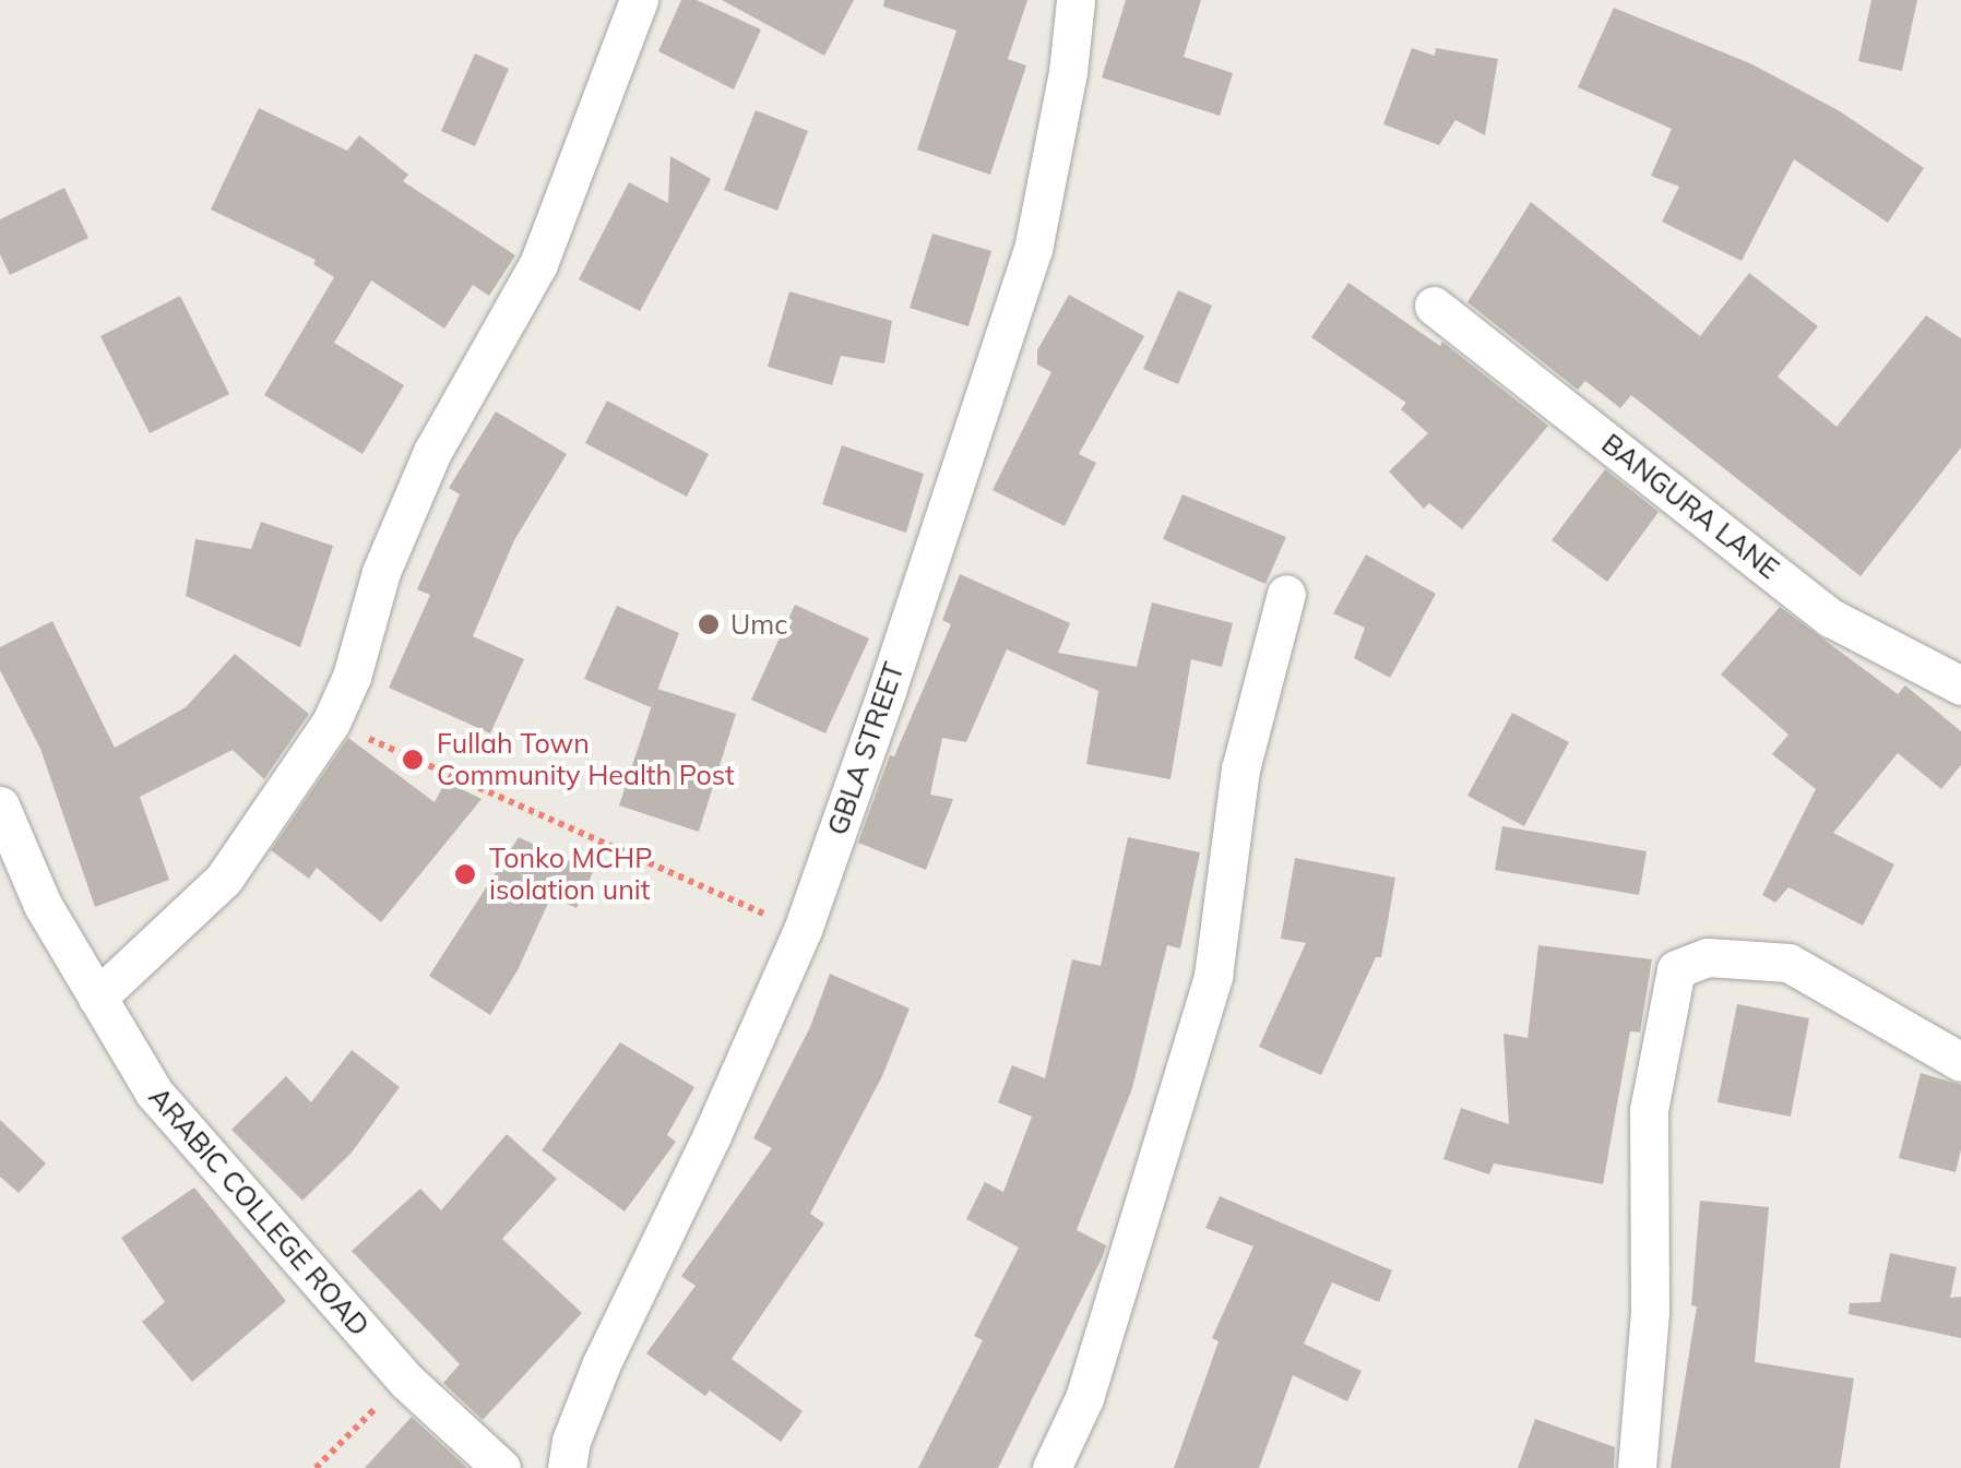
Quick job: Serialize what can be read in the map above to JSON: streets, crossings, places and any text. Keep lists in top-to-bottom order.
{
  "streets": {
    "street": ["BANGURA LANE", "GBLA STREET", "ARABIC COLLEGE ROAD"]
  },
  "places": ["Umc", "Fullah Town Community Health Post", "Tonko MCHP isolation unit"]
}
